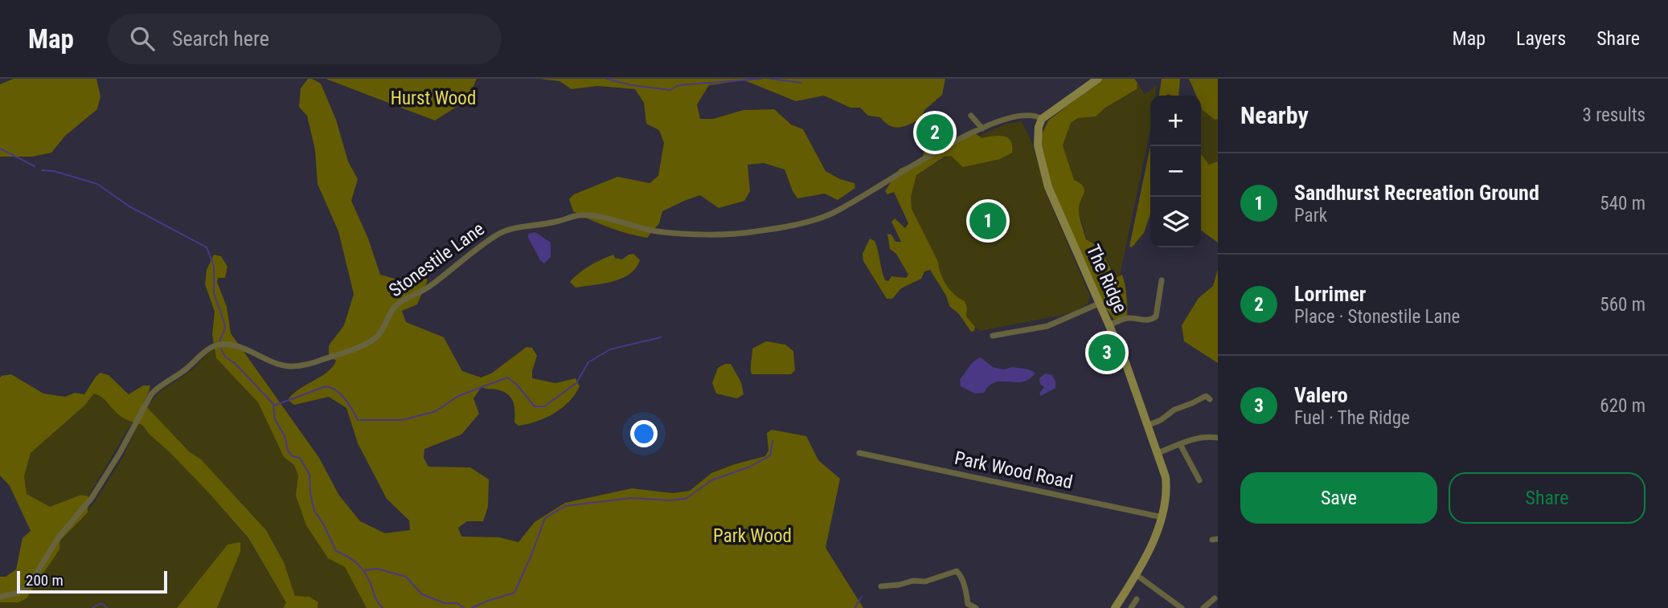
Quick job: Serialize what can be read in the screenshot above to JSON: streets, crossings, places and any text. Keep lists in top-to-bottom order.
{
  "streets": {
    "main road": ["The Ridge"],
    "street": ["Stonestile Lane", "Park Wood Road"]
  },
  "crossings": [
    ["Stonestile Lane", "The Ridge"],
    ["The Ridge", "Park Wood Road"]
  ],
  "parks": ["Hurst Wood", "Park Wood"],
  "scale_bar": "200 m",
  "page": {
    "header": "Map",
    "search": "Search here",
    "nav": ["Map", "Layers", "Share"],
    "heading": ["Nearby", "3 results"],
    "map_buttons": ["+", "−"],
    "pins": ["2", "1", "3"],
    "list": [
      {
        "mark": "1",
        "name": "Sandhurst Recreation Ground",
        "note": "Park",
        "value": "540 m"
      },
      {
        "mark": "2",
        "name": "Lorrimer",
        "note": "Place · Stonestile Lane",
        "value": "560 m"
      },
      {
        "mark": "3",
        "name": "Valero",
        "note": "Fuel · The Ridge",
        "value": "620 m"
      }
    ],
    "buttons": ["Save", "Share"],
    "scale": "200 m"
  }
}
